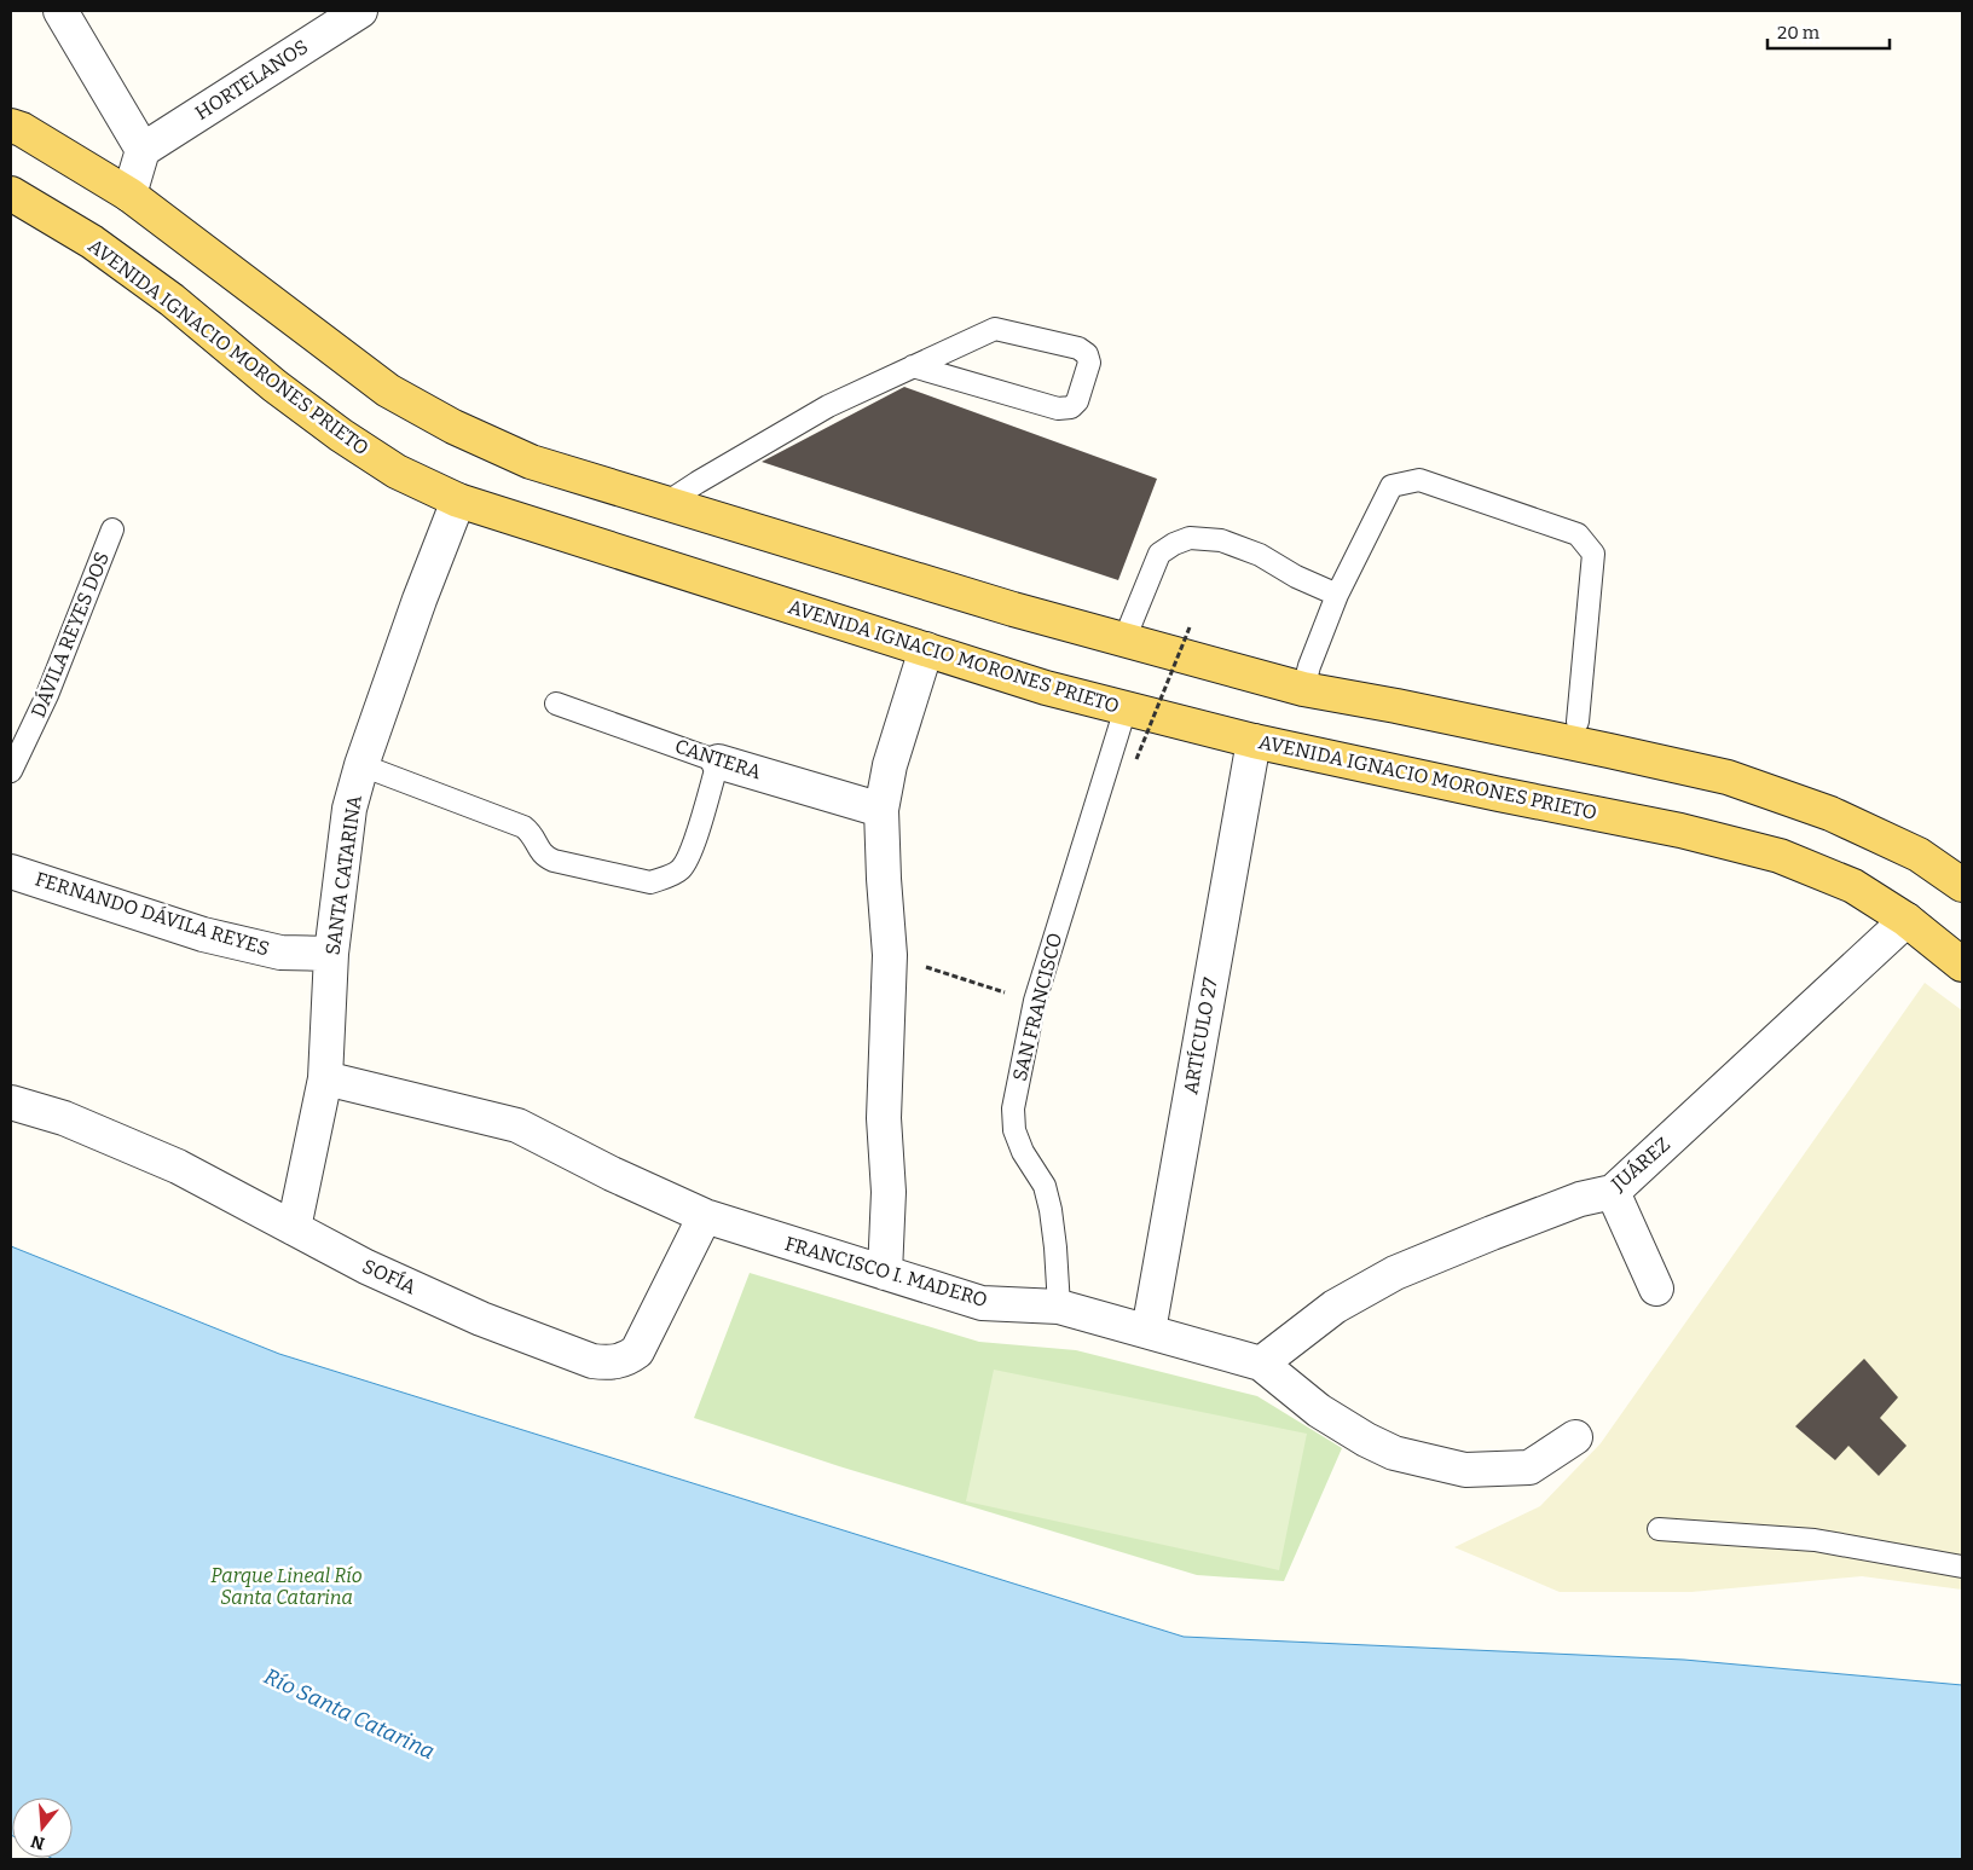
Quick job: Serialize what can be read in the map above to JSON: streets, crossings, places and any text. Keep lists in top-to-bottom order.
{
  "streets": {
    "main road": ["AVENIDA IGNACIO MORONES PRIETO"],
    "street": [
      "HORTELANOS",
      "CANTERA",
      "SANTA CATARINA",
      "FERNANDO DÁVILA REYES",
      "ARTÍCULO 27",
      "JUÁREZ",
      "FRANCISCO I. MADERO",
      "SOFÍA"
    ],
    "lane": ["DÁVILA REYES DOS", "SAN FRANCISCO"]
  },
  "crossings": [
    ["AVENIDA IGNACIO MORONES PRIETO", "SANTA CATARINA"],
    ["AVENIDA IGNACIO MORONES PRIETO", "SAN FRANCISCO"],
    ["AVENIDA IGNACIO MORONES PRIETO", "ARTÍCULO 27"],
    ["AVENIDA IGNACIO MORONES PRIETO", "JUÁREZ"],
    ["SANTA CATARINA", "FERNANDO DÁVILA REYES"],
    ["SANTA CATARINA", "FRANCISCO I. MADERO"],
    ["SANTA CATARINA", "SOFÍA"],
    ["SAN FRANCISCO", "FRANCISCO I. MADERO"],
    ["ARTÍCULO 27", "FRANCISCO I. MADERO"],
    ["JUÁREZ", "FRANCISCO I. MADERO"],
    ["FRANCISCO I. MADERO", "SOFÍA"]
  ],
  "water": ["Río Santa Catarina"],
  "parks": ["Parque Lineal Río Santa Catarina"],
  "scale_bar": "20 m",
  "north": "bottom"
}
